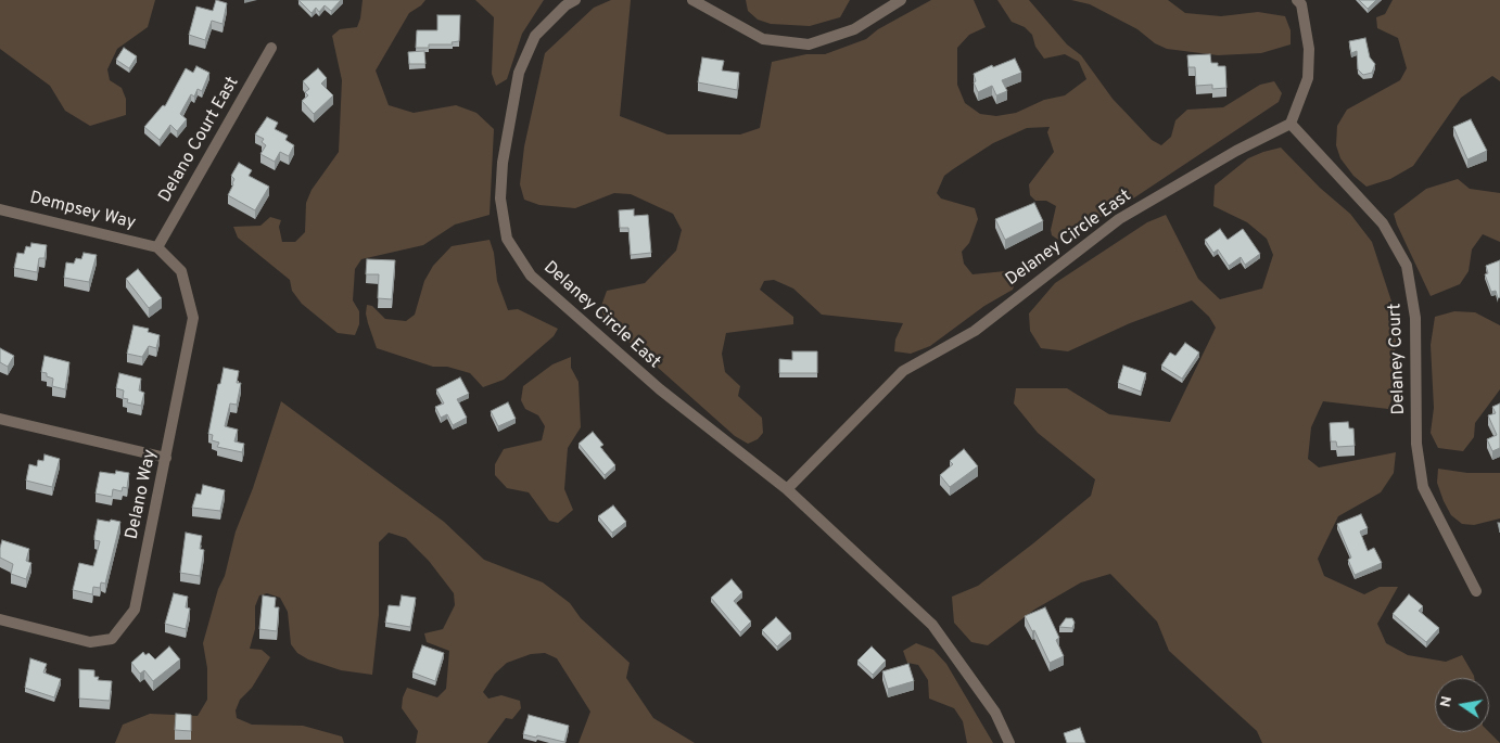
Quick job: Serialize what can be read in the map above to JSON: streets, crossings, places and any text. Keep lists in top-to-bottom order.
{
  "streets": {
    "street": [
      "Delano Court East",
      "Dempsey Way",
      "Delaney Circle East",
      "Delaney Court",
      "Delano Way"
    ]
  },
  "crossings": [
    ["Delano Court East", "Dempsey Way"],
    ["Delano Court East", "Delano Way"],
    ["Dempsey Way", "Delano Way"],
    ["Delaney Circle East", "Delaney Court"]
  ],
  "north": "left"
}
